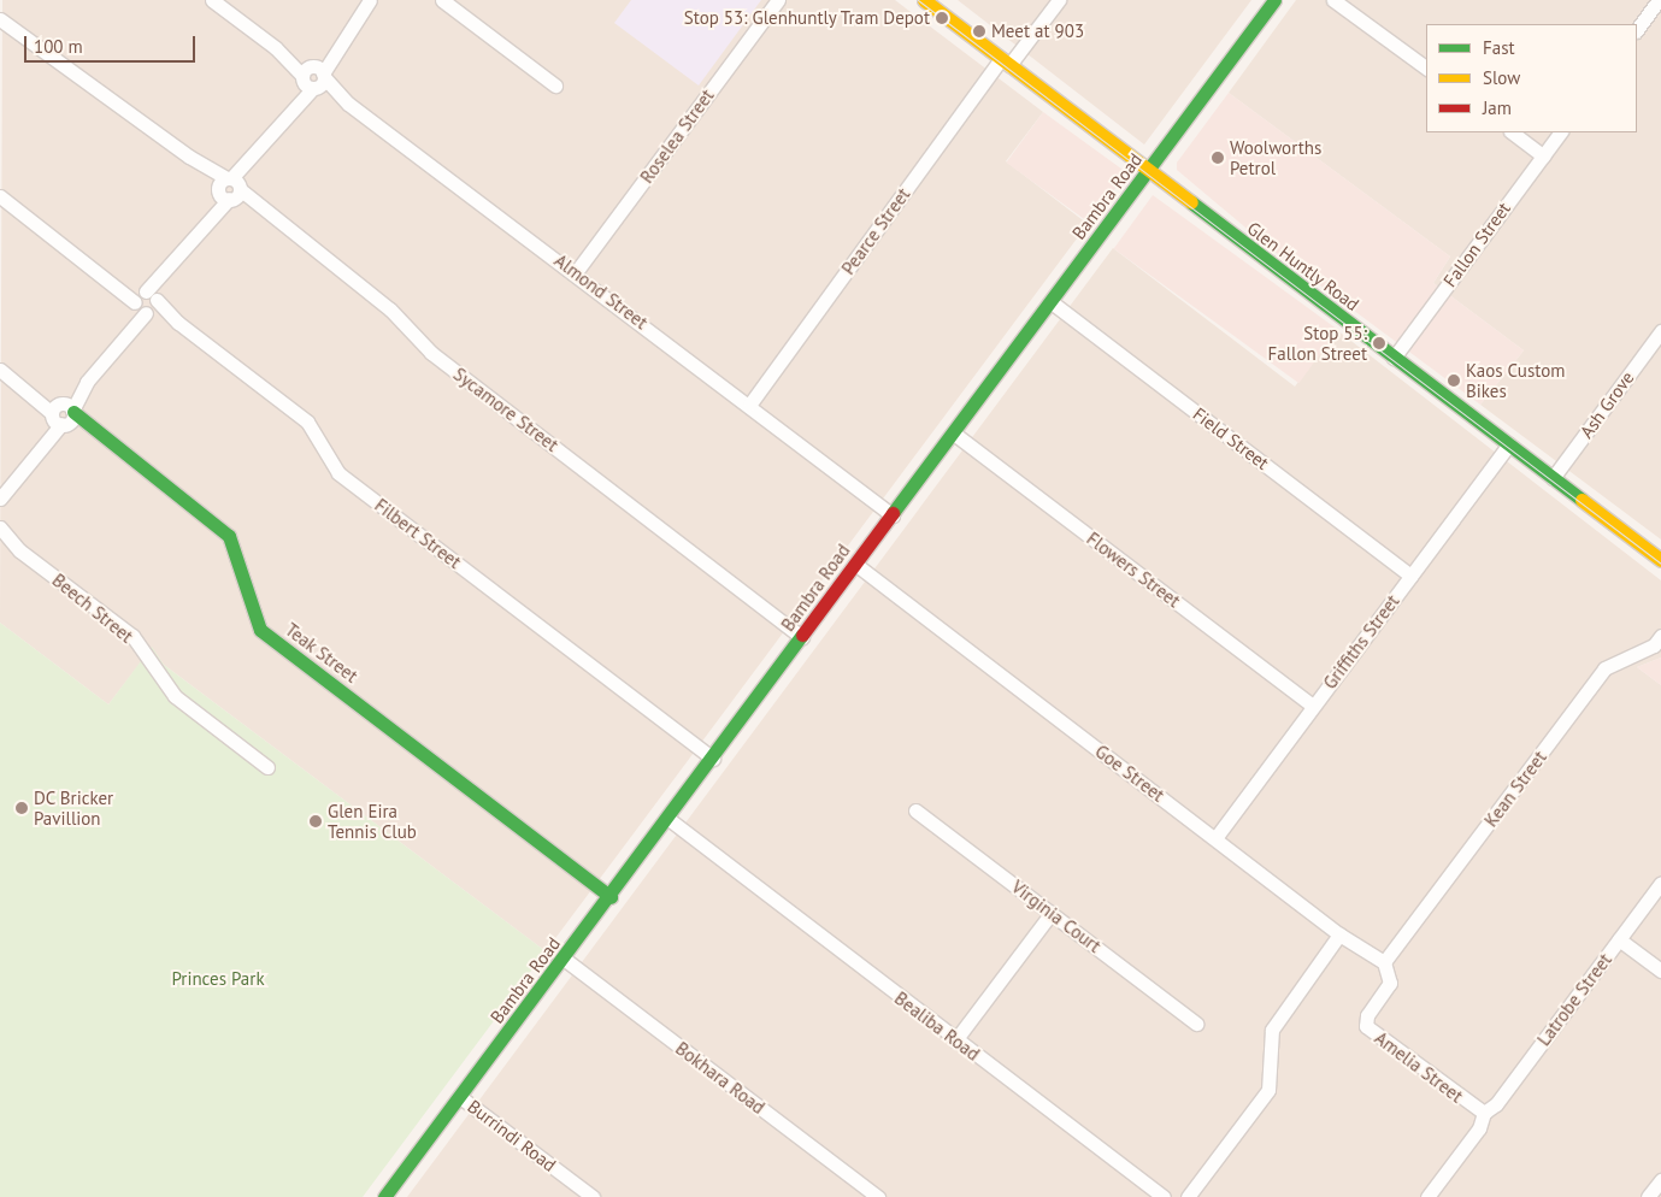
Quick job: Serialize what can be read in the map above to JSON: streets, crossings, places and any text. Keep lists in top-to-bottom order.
{
  "streets": {
    "street": [
      "Roselea Street",
      "Bambra Road",
      "Pearce Street",
      "Fallon Street",
      "Glen Huntly Road",
      "Almond Street",
      "Ash Grove",
      "Sycamore Street",
      "Field Street",
      "Filbert Street",
      "Flowers Street",
      "Beech Street",
      "Griffiths Street",
      "Teak Street",
      "Goe Street",
      "Kean Street",
      "Virginia Court",
      "Latrobe Street",
      "Bealiba Road",
      "Amelia Street",
      "Bokhara Road",
      "Burrindi Road"
    ]
  },
  "crossings": [
    ["Roselea Street", "Almond Street"],
    ["Bambra Road", "Glen Huntly Road"],
    ["Bambra Road", "Almond Street"],
    ["Bambra Road", "Sycamore Street"],
    ["Bambra Road", "Field Street"],
    ["Bambra Road", "Filbert Street"],
    ["Bambra Road", "Flowers Street"],
    ["Bambra Road", "Teak Street"],
    ["Bambra Road", "Goe Street"],
    ["Bambra Road", "Bealiba Road"],
    ["Bambra Road", "Bokhara Road"],
    ["Bambra Road", "Burrindi Road"],
    ["Pearce Street", "Glen Huntly Road"],
    ["Pearce Street", "Almond Street"],
    ["Fallon Street", "Glen Huntly Road"],
    ["Glen Huntly Road", "Ash Grove"],
    ["Glen Huntly Road", "Griffiths Street"],
    ["Field Street", "Griffiths Street"],
    ["Flowers Street", "Griffiths Street"],
    ["Griffiths Street", "Goe Street"],
    ["Goe Street", "Kean Street"],
    ["Goe Street", "Amelia Street"],
    ["Kean Street", "Amelia Street"],
    ["Latrobe Street", "Amelia Street"]
  ],
  "parks": ["Princes Park"],
  "places": [
    "Stop 53: Glenhuntly Tram Depot",
    "Meet at 903",
    "Woolworths Petrol",
    "Stop 55: Fallon Street",
    "Kaos Custom Bikes",
    "DC Bricker Pavillion",
    "Glen Eira Tennis Club"
  ],
  "legend": ["Fast", "Slow", "Jam"],
  "scale_bar": "100 m"
}
